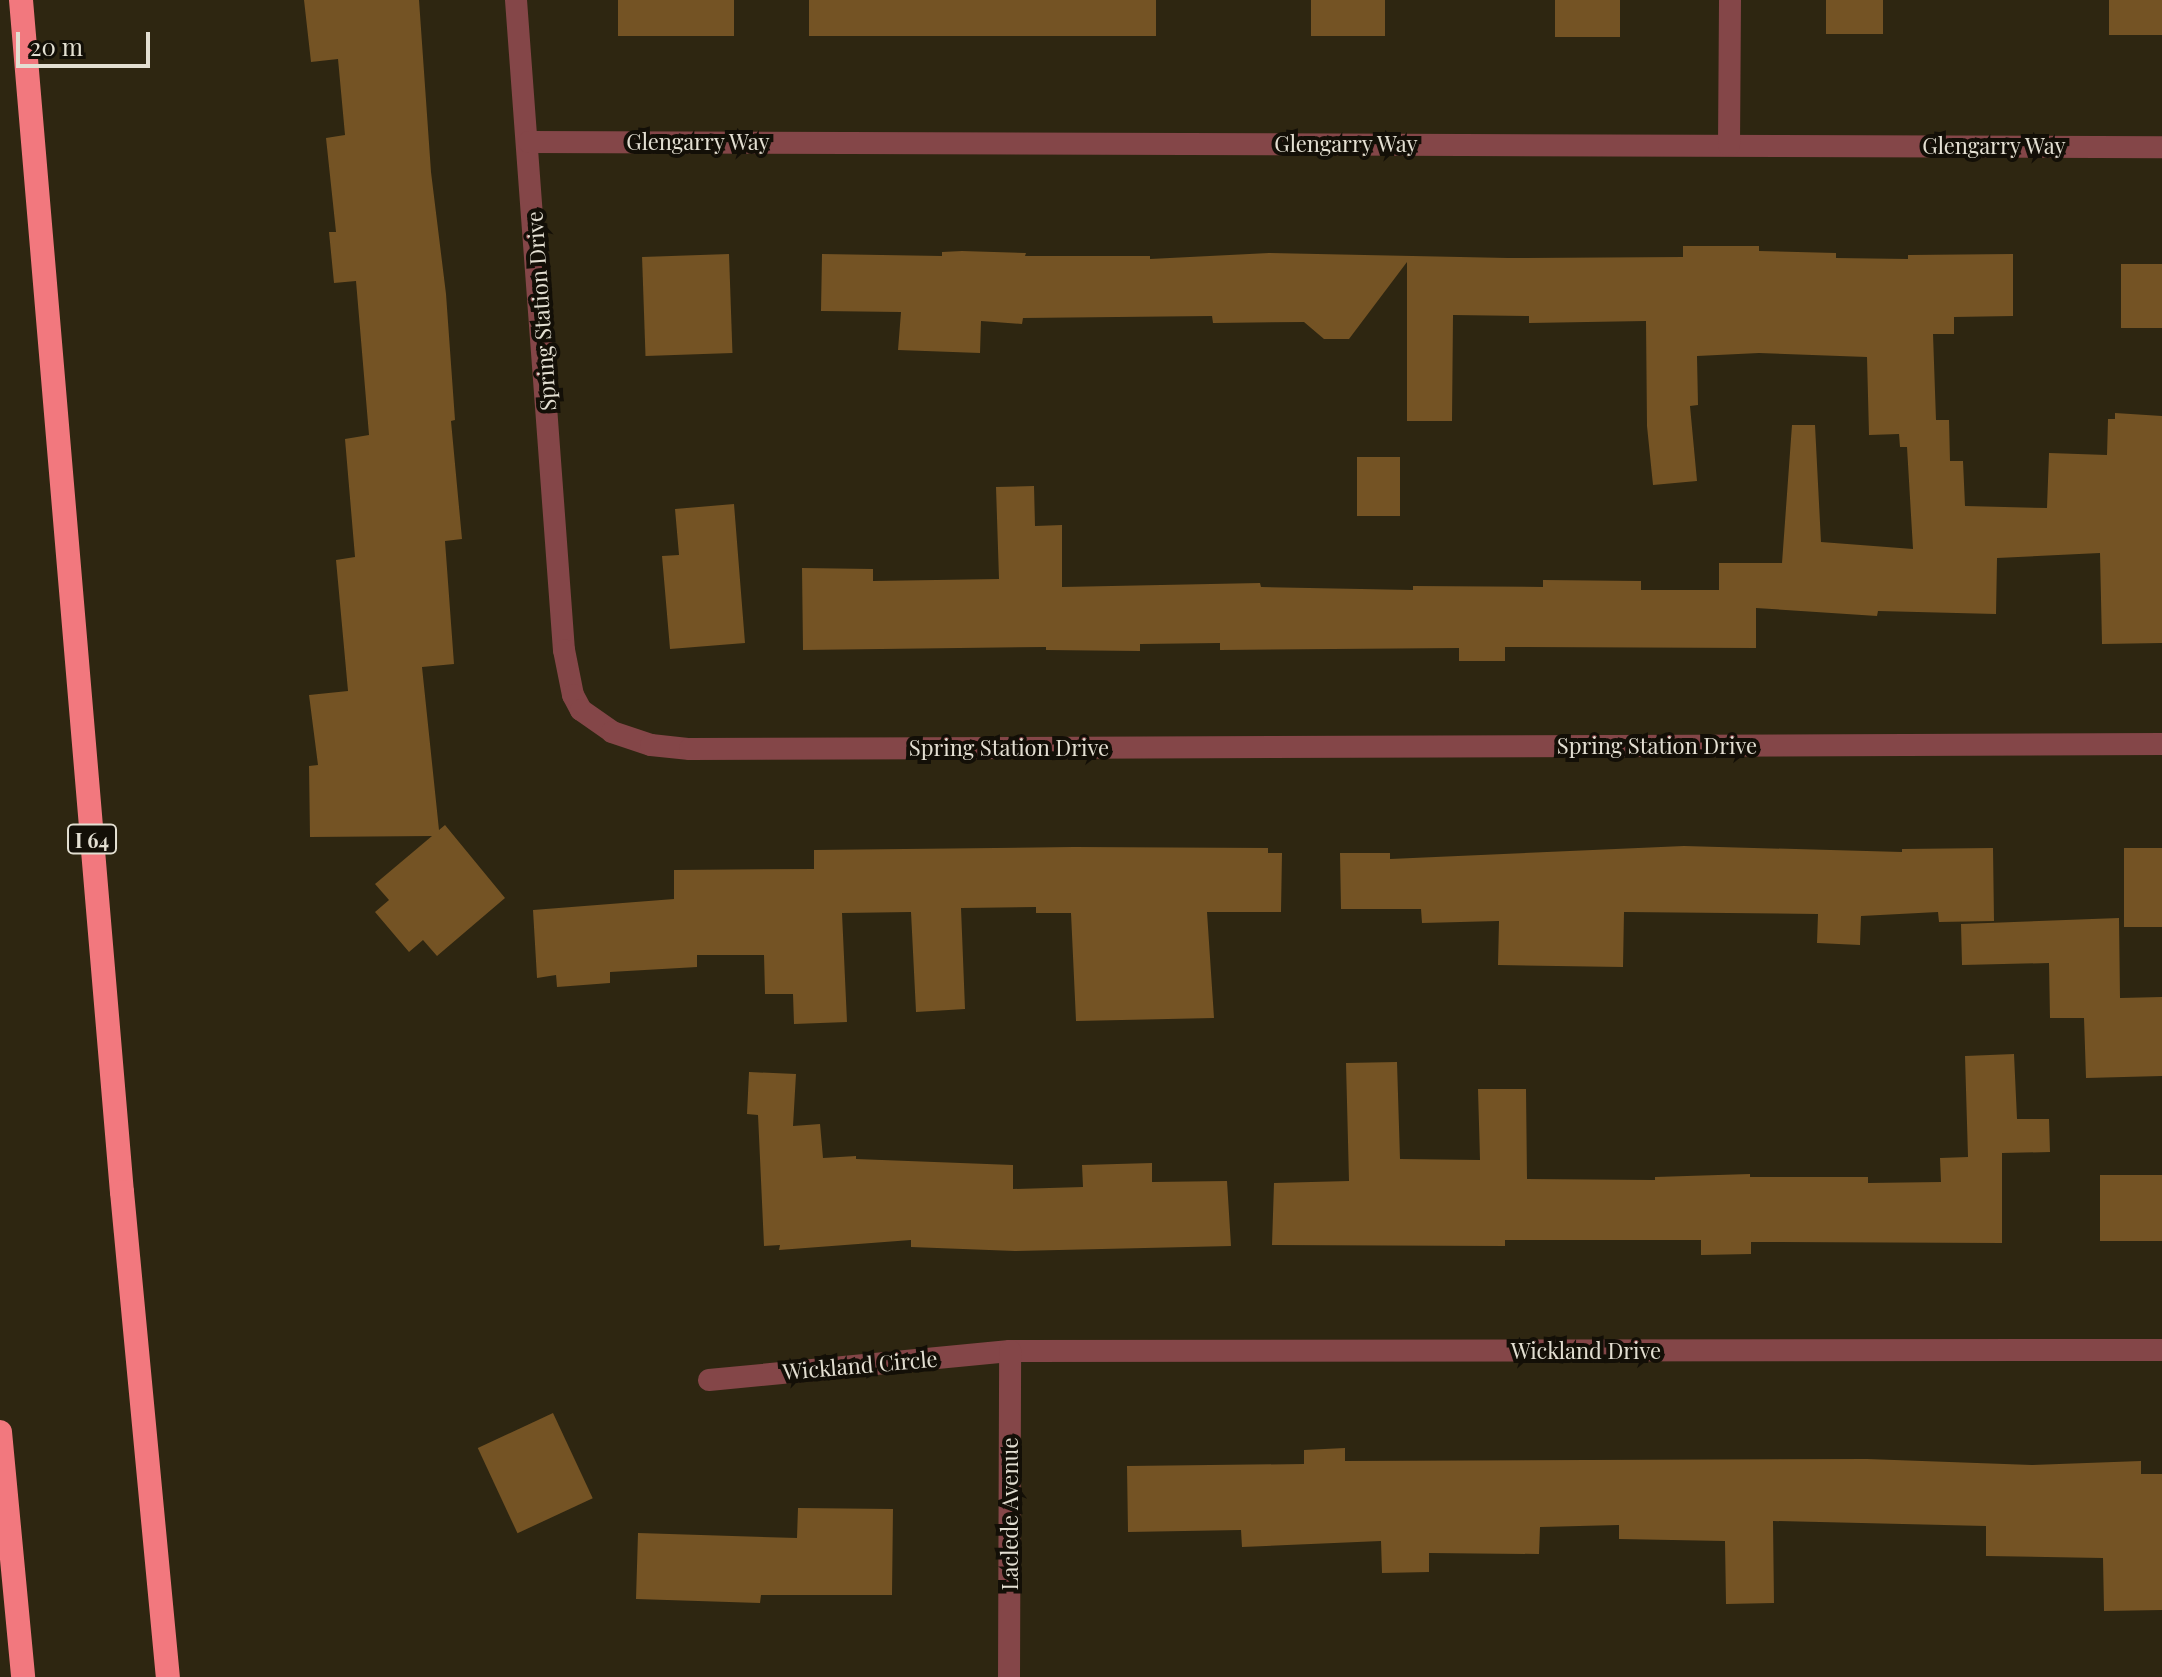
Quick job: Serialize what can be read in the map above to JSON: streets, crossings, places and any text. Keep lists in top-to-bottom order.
{
  "streets": {
    "highway": ["I 64"],
    "street": [
      "Glengarry Way",
      "Spring Station Drive",
      "Wickland Drive",
      "Wickland Circle",
      "Laclede Avenue"
    ]
  },
  "crossings": [
    ["Glengarry Way", "Spring Station Drive"],
    ["Wickland Drive", "Wickland Circle"],
    ["Wickland Drive", "Laclede Avenue"],
    ["Wickland Circle", "Laclede Avenue"]
  ],
  "scale_bar": "20 m"
}
